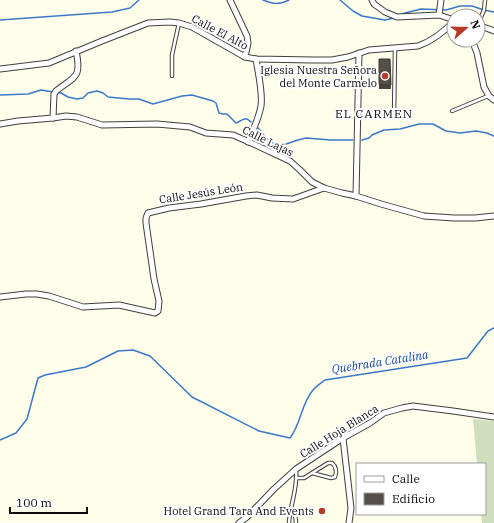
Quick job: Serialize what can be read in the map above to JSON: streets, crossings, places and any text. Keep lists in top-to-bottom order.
{
  "streets": {
    "street": [
      "Calle El Alto",
      "Calle Lajas",
      "Calle Jesús León",
      "Calle Hoja Blanca"
    ]
  },
  "crossings": [
    ["Calle Lajas", "Calle Jesús León"]
  ],
  "districts": ["EL CARMEN"],
  "water": ["Quebrada Catalina"],
  "places": ["Iglesia Nuestra Señora del Monte Carmelo", "Hotel Grand Tara And Events"],
  "legend": ["Calle", "Edificio"],
  "scale_bar": "100 m",
  "north": "right"
}
